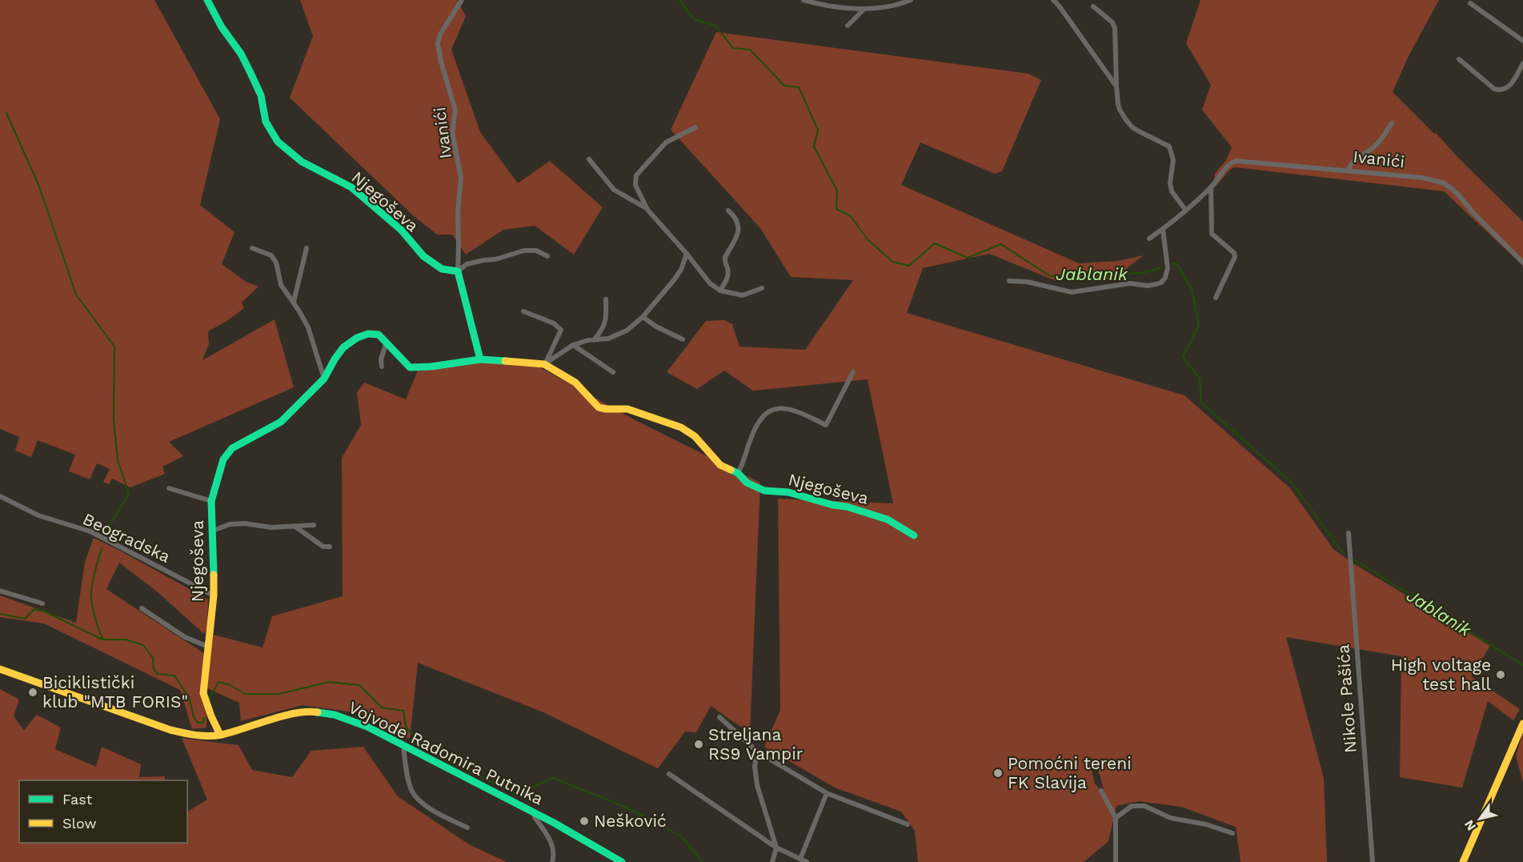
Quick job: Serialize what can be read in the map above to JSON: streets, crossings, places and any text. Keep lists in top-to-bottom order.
{
  "streets": {
    "street": [
      "Ivanići",
      "Njegoševa",
      "Beogradska",
      "Nikole Pašića",
      "Vojvode Radomira Putnika"
    ]
  },
  "crossings": [
    ["Ivanići", "Njegoševa"],
    ["Njegoševa", "Beogradska"],
    ["Njegoševa", "Vojvode Radomira Putnika"]
  ],
  "water": ["Jablanik"],
  "places": [
    "High voltage test hall",
    "Biciklistički klub \"MTB FORIS\"",
    "Streljana RS9 Vampir",
    "Pomoćni tereni FK Slavija",
    "Nešković"
  ],
  "legend": ["Fast", "Slow"],
  "north": "bottom left"
}
